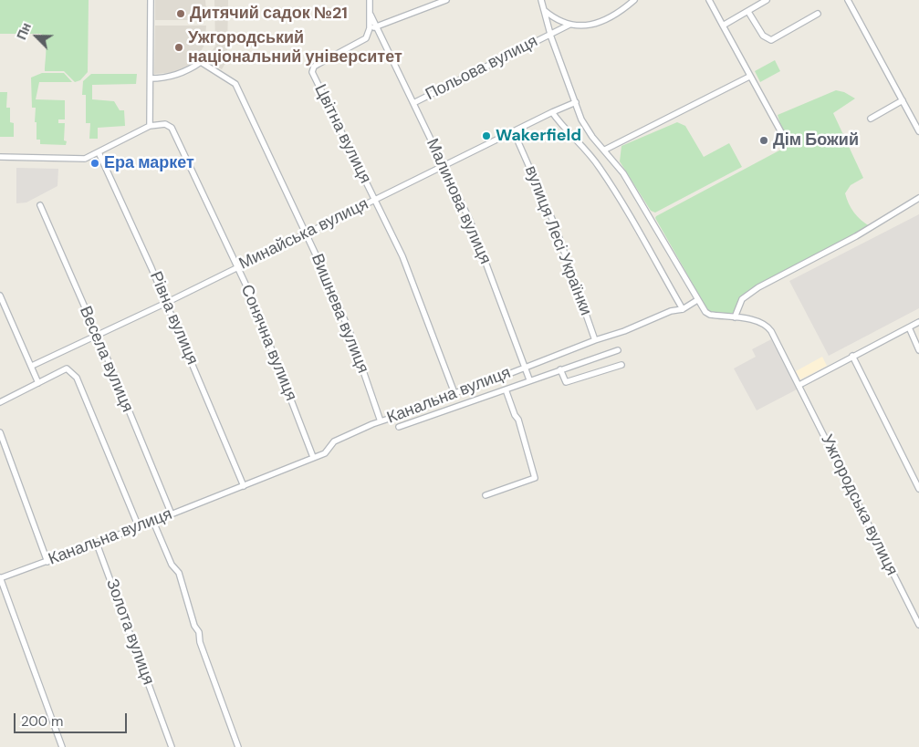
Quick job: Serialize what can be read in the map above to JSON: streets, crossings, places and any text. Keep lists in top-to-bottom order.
{
  "streets": {
    "street": [
      "Польова вулиця",
      "Цвітна вулиця",
      "Малинова вулиця",
      "Минайська вулиця",
      "вулиця Лесі Українки",
      "Вишнева вулиця",
      "Рівна вулиця",
      "Сонячна вулиця",
      "Весела вулиця",
      "Канальна вулиця",
      "Ужгородська вулиця",
      "Золота вулиця"
    ]
  },
  "crossings": [
    ["Польова вулиця", "Малинова вулиця"],
    ["Польова вулиця", "Ужгородська вулиця"],
    ["Цвітна вулиця", "Минайська вулиця"],
    ["Цвітна вулиця", "Канальна вулиця"],
    ["Малинова вулиця", "Минайська вулиця"],
    ["Малинова вулиця", "Канальна вулиця"],
    ["Минайська вулиця", "Вишнева вулиця"],
    ["Минайська вулиця", "Рівна вулиця"],
    ["Минайська вулиця", "Сонячна вулиця"],
    ["Минайська вулиця", "Весела вулиця"],
    ["Минайська вулиця", "Ужгородська вулиця"],
    ["вулиця Лесі Українки", "Канальна вулиця"],
    ["Вишнева вулиця", "Канальна вулиця"],
    ["Рівна вулиця", "Канальна вулиця"],
    ["Сонячна вулиця", "Канальна вулиця"],
    ["Весела вулиця", "Канальна вулиця"],
    ["Канальна вулиця", "Ужгородська вулиця"],
    ["Канальна вулиця", "Золота вулиця"]
  ],
  "places": [
    "Дитячий садок №21",
    "Ужгородський національний університет",
    "Wakerfield",
    "Дім Божий",
    "Ера маркет"
  ],
  "scale_bar": "200 m",
  "north": "top left"
}
